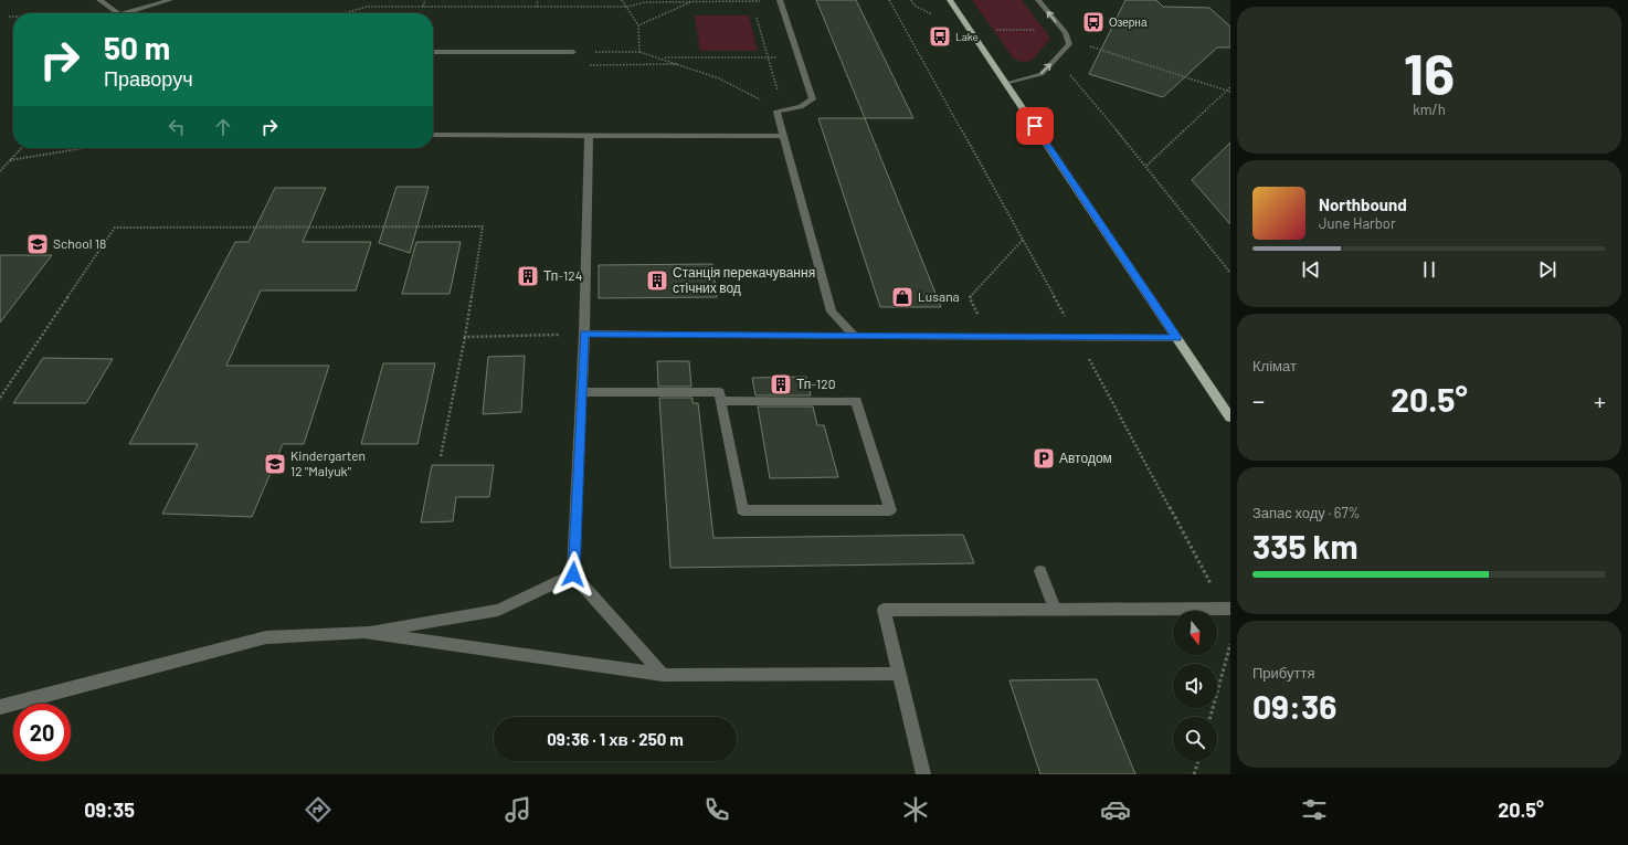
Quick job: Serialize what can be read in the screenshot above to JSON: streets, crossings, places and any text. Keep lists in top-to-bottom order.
{
  "places": {
    "bus stop": ["Озерна", "Lake"],
    "school or university": ["School 18", "Kindergarten 12 \"Malyuk\""],
    "building": ["Тп-124", "Станція перекачування стічних вод", "Тп-120"],
    "shop": ["Lusana"],
    "parking": ["Автодом"]
  },
  "north": "bottom",
  "page": {
    "tile": [
      ["16", "km/h"],
      "Клімат",
      ["Запас ходу · 67%", "335 km"],
      ["Прибуття", "09:36"]
    ],
    "turn": ["50 m", "Праворуч"],
    "song": ["Northbound", "June Harbor"],
    "heat": ["−", "20.5°", "+"],
    "limit": "20",
    "trip": "09:36 · 1 хв · 250 m",
    "tabs": ["09:35", "20.5°"]
  }
}
